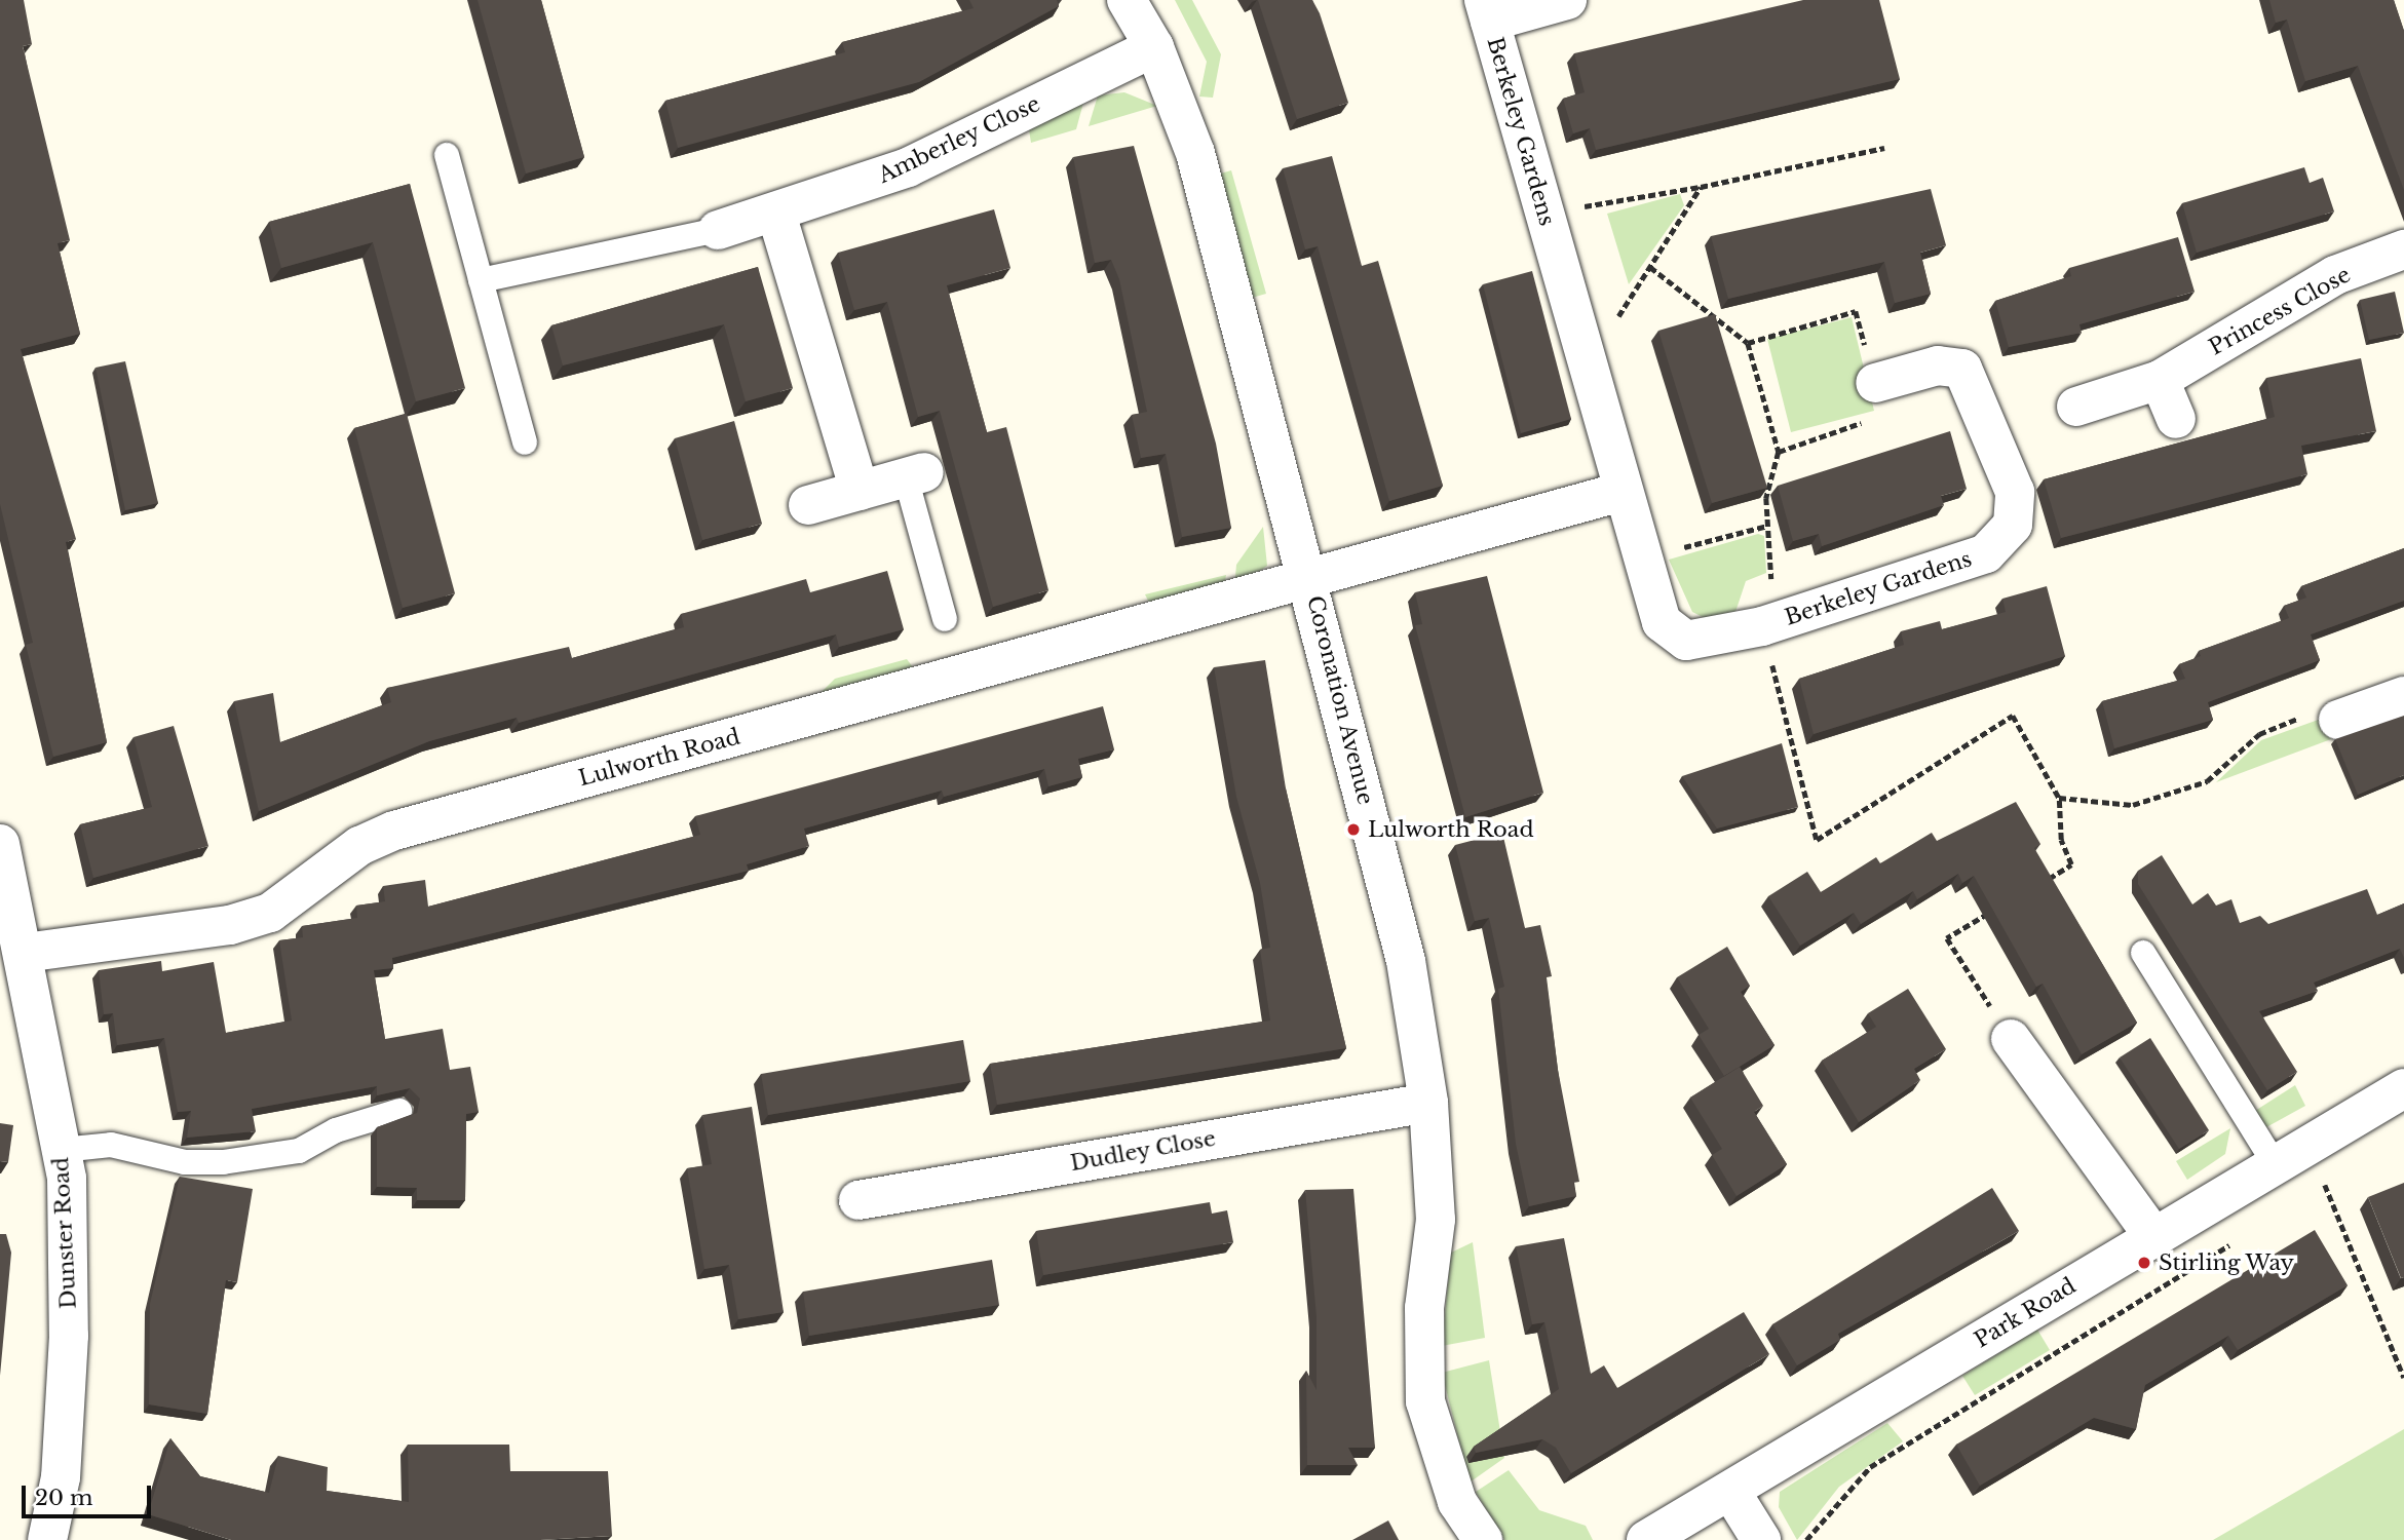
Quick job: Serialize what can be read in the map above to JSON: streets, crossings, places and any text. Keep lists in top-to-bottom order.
{
  "streets": {
    "street": [
      "Berkeley Gardens",
      "Amberley Close",
      "Princess Close",
      "Coronation Avenue",
      "Lulworth Road",
      "Dudley Close",
      "Dunster Road",
      "Park Road"
    ]
  },
  "crossings": [
    ["Amberley Close", "Coronation Avenue"],
    ["Coronation Avenue", "Lulworth Road"],
    ["Coronation Avenue", "Dudley Close"],
    ["Lulworth Road", "Dunster Road"]
  ],
  "places": ["Lulworth Road", "Stirling Way"],
  "scale_bar": "20 m"
}
